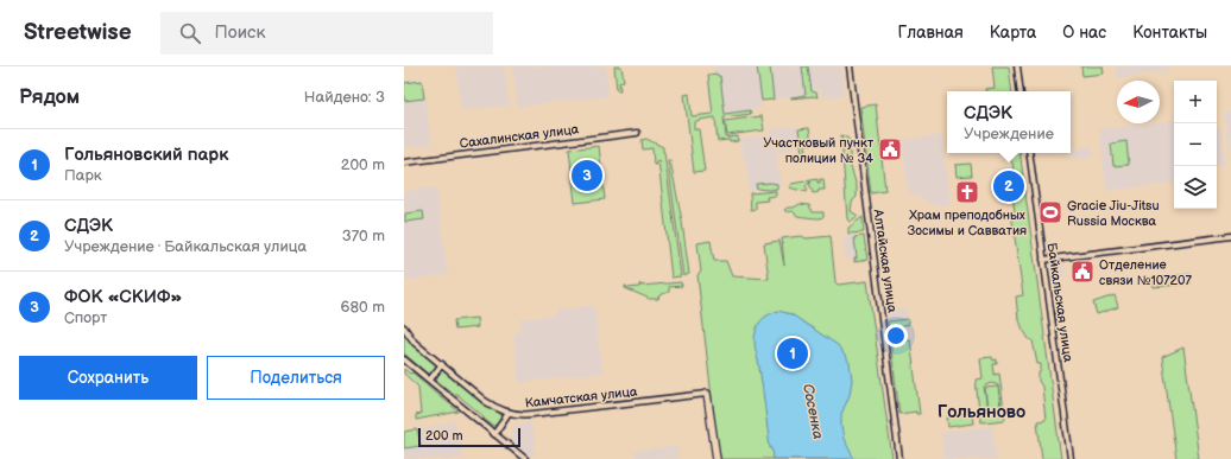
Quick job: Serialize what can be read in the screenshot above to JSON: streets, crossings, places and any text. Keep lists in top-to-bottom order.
{
  "streets": {
    "street": [
      "Сахалинская улица",
      "Алтайская улица",
      "Байкальская улица",
      "Камчатская улица"
    ]
  },
  "districts": ["Гольяново"],
  "water": ["Сосенка"],
  "places": {
    "public building": ["Участковый пункт полиции № 34", "Отделение связи №107207"],
    "church": ["Храм преподобных Зосимы и Савватия"],
    "sports": ["Gracie Jiu-Jitsu Russia Москва"]
  },
  "scale_bar": "200 m",
  "north": "left",
  "page": {
    "header": "Streetwise",
    "search": "Поиск",
    "nav": [
      "Главная",
      "Карта",
      "О нас",
      "Контакты"
    ],
    "heading": ["Рядом", "Найдено: 3"],
    "map_buttons": ["+", "−"],
    "popup": ["СДЭК", "Учреждение"],
    "list": [
      {
        "mark": "1",
        "name": "Гольяновcкий парк",
        "note": "Парк",
        "value": "200 m"
      },
      {
        "mark": "2",
        "name": "СДЭК",
        "note": "Учреждение · Байкальская улица",
        "value": "370 m"
      },
      {
        "mark": "3",
        "name": "ФОК «СКИФ»",
        "note": "Спорт",
        "value": "680 m"
      }
    ],
    "pins": ["3", "2", "1"],
    "buttons": ["Сохранить", "Поделиться"],
    "scale": "200 m"
  }
}
